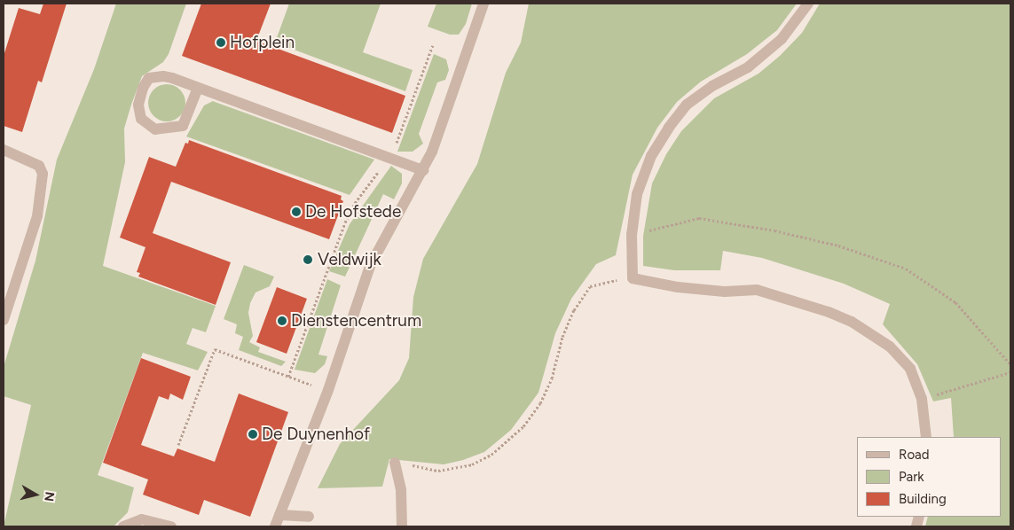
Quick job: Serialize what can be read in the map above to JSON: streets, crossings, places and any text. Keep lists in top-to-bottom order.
{
  "places": [
    "Hofplein",
    "De Hofstede",
    "Veldwijk",
    "Dienstencentrum",
    "De Duynenhof"
  ],
  "legend": ["Road", "Park", "Building"],
  "north": "right"
}
